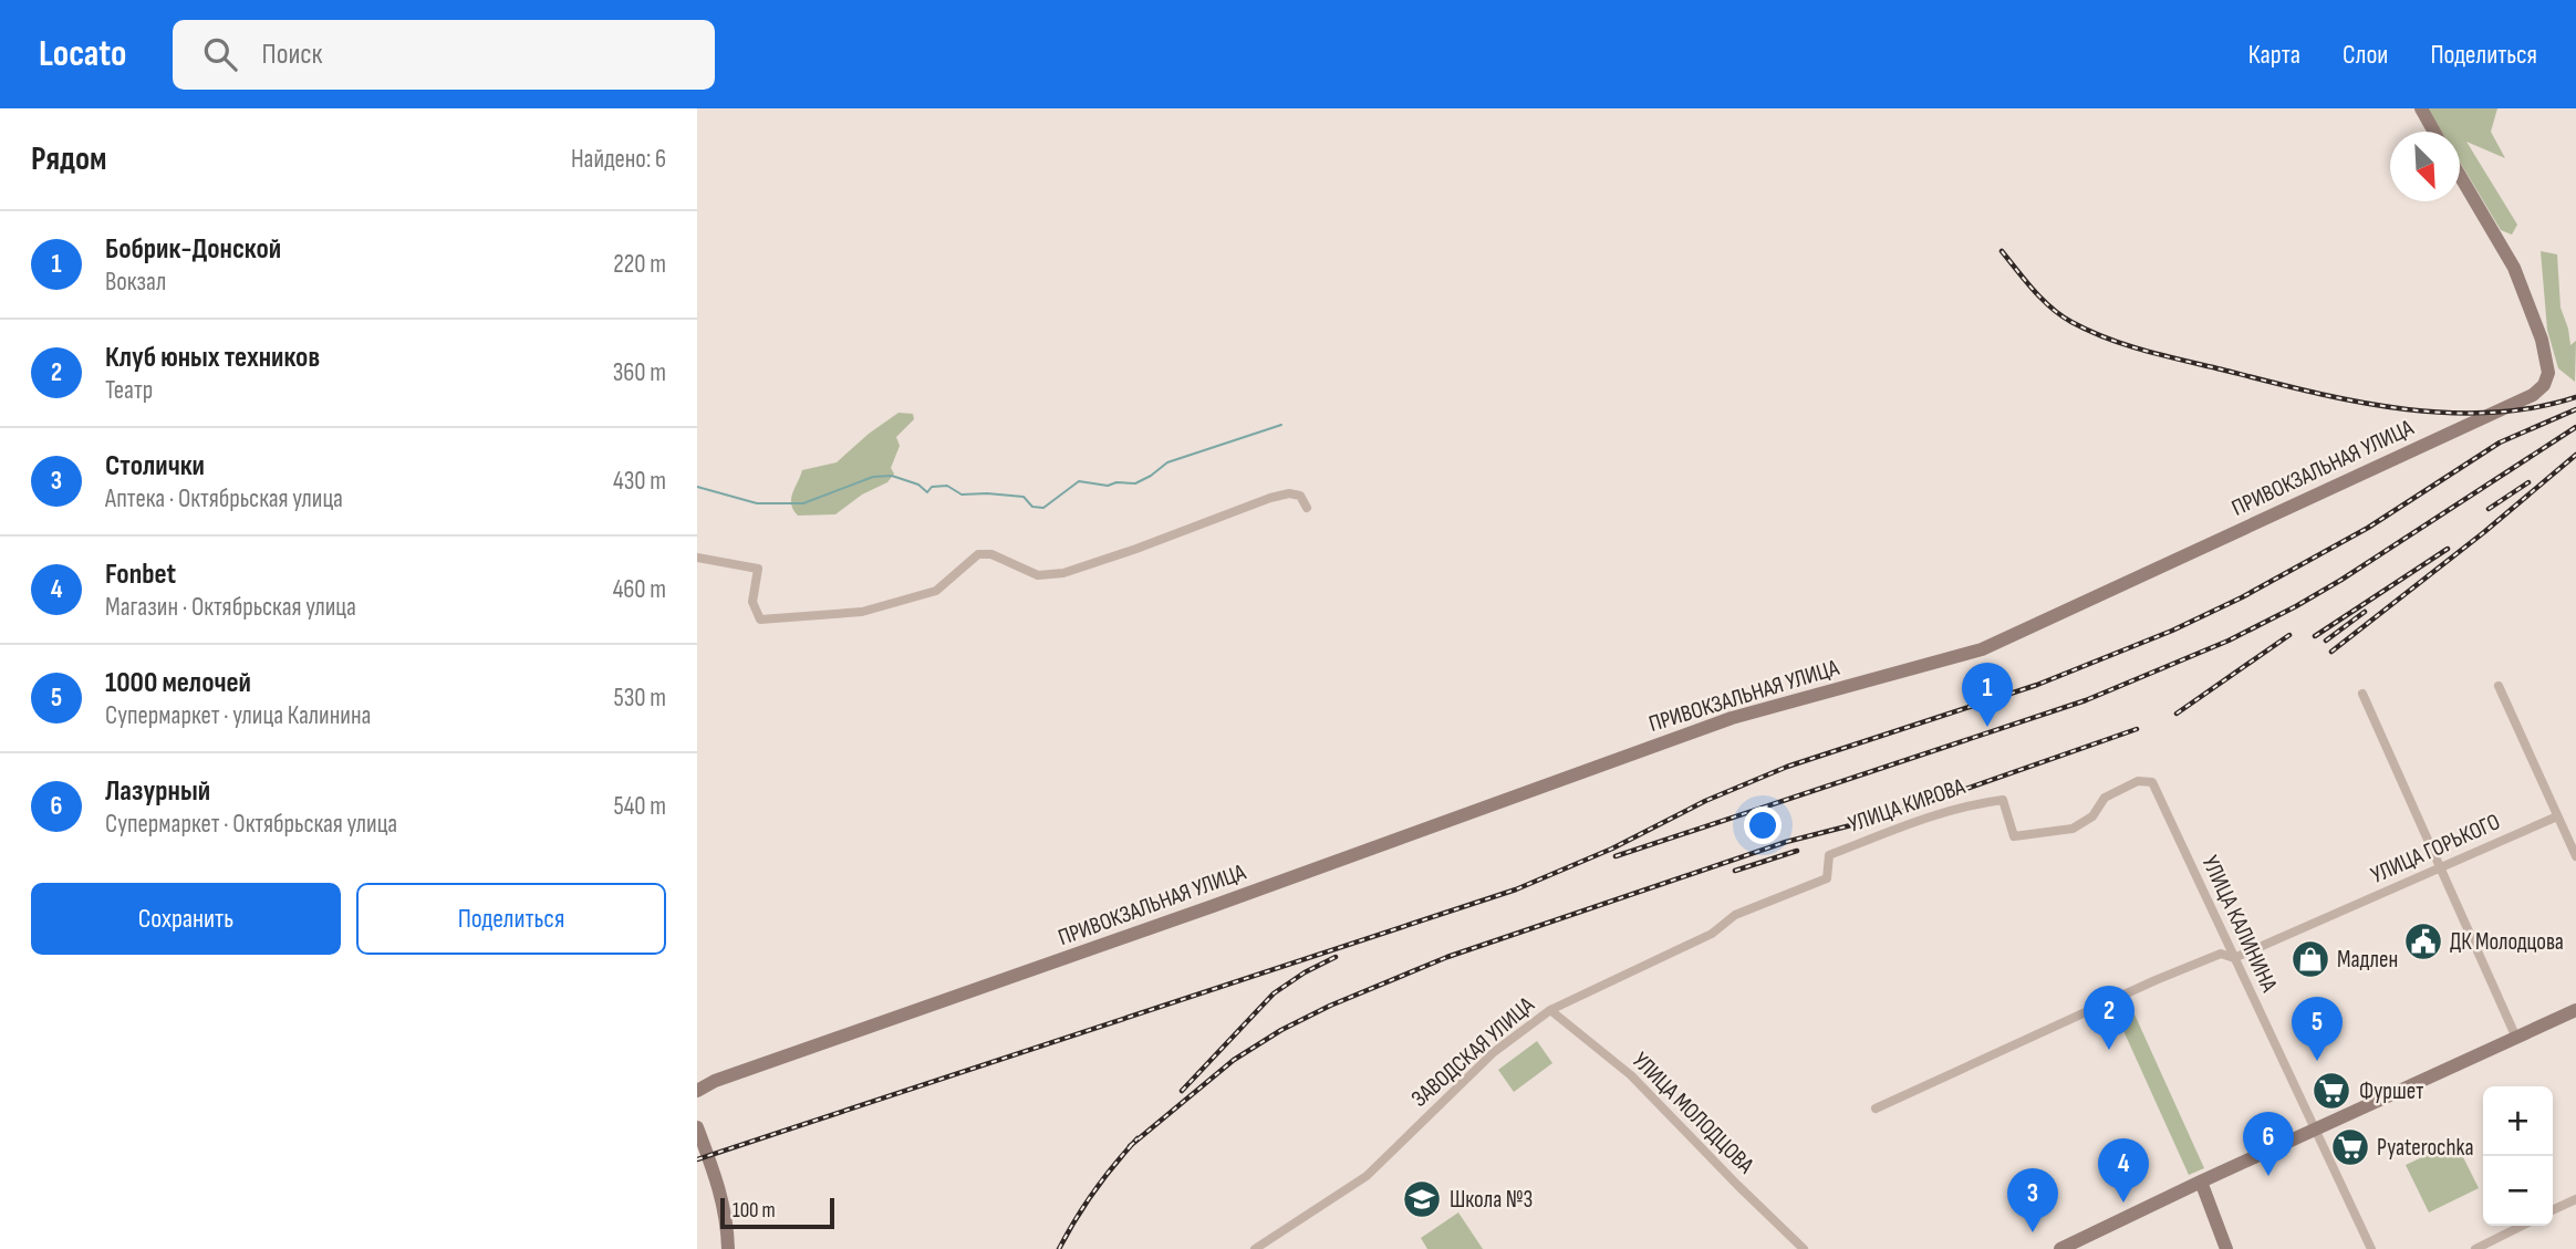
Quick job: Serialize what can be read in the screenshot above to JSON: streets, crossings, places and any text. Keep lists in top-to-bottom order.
{
  "streets": {
    "street": [
      "ПРИВОКЗАЛЬНАЯ УЛИЦА",
      "УЛИЦА КИРОВА",
      "УЛИЦА ГОРЬКОГО",
      "УЛИЦА КАЛИНИНА",
      "ЗАВОДСКАЯ УЛИЦА",
      "УЛИЦА МОЛОДЦОВА"
    ]
  },
  "crossings": [
    ["УЛИЦА КИРОВА", "УЛИЦА КАЛИНИНА"],
    ["УЛИЦА КИРОВА", "ЗАВОДСКАЯ УЛИЦА"],
    ["УЛИЦА ГОРЬКОГО", "УЛИЦА КАЛИНИНА"],
    ["ЗАВОДСКАЯ УЛИЦА", "УЛИЦА МОЛОДЦОВА"]
  ],
  "places": {
    "public building": ["ДК Молодцова"],
    "shop": ["Мадлен"],
    "supermarket": ["Фуршет", "Pyaterochka"],
    "school or university": ["Школа №3"]
  },
  "scale_bar": "100 m",
  "north": "bottom right",
  "page": {
    "header": "Locato",
    "search": "Поиск",
    "nav": ["Карта", "Слои", "Поделиться"],
    "heading": ["Рядом", "Найдено: 6"],
    "list": [
      {
        "mark": "1",
        "name": "Бобрик-Донской",
        "note": "Вокзал",
        "value": "220 m"
      },
      {
        "mark": "2",
        "name": "Клуб юных техников",
        "note": "Театр",
        "value": "360 m"
      },
      {
        "mark": "3",
        "name": "Столички",
        "note": "Аптека · Октябрьская улица",
        "value": "430 m"
      },
      {
        "mark": "4",
        "name": "Fonbet",
        "note": "Магазин · Октябрьская улица",
        "value": "460 m"
      },
      {
        "mark": "5",
        "name": "1000 мелочей",
        "note": "Супермаркет · улица Калинина",
        "value": "530 m"
      },
      {
        "mark": "6",
        "name": "Лазурный",
        "note": "Супермаркет · Октябрьская улица",
        "value": "540 m"
      }
    ],
    "pins": [
      "1",
      "2",
      "5",
      "6",
      "4",
      "3"
    ],
    "buttons": ["Сохранить", "Поделиться"],
    "map_buttons": ["+", "−"],
    "scale": "100 m"
  }
}
